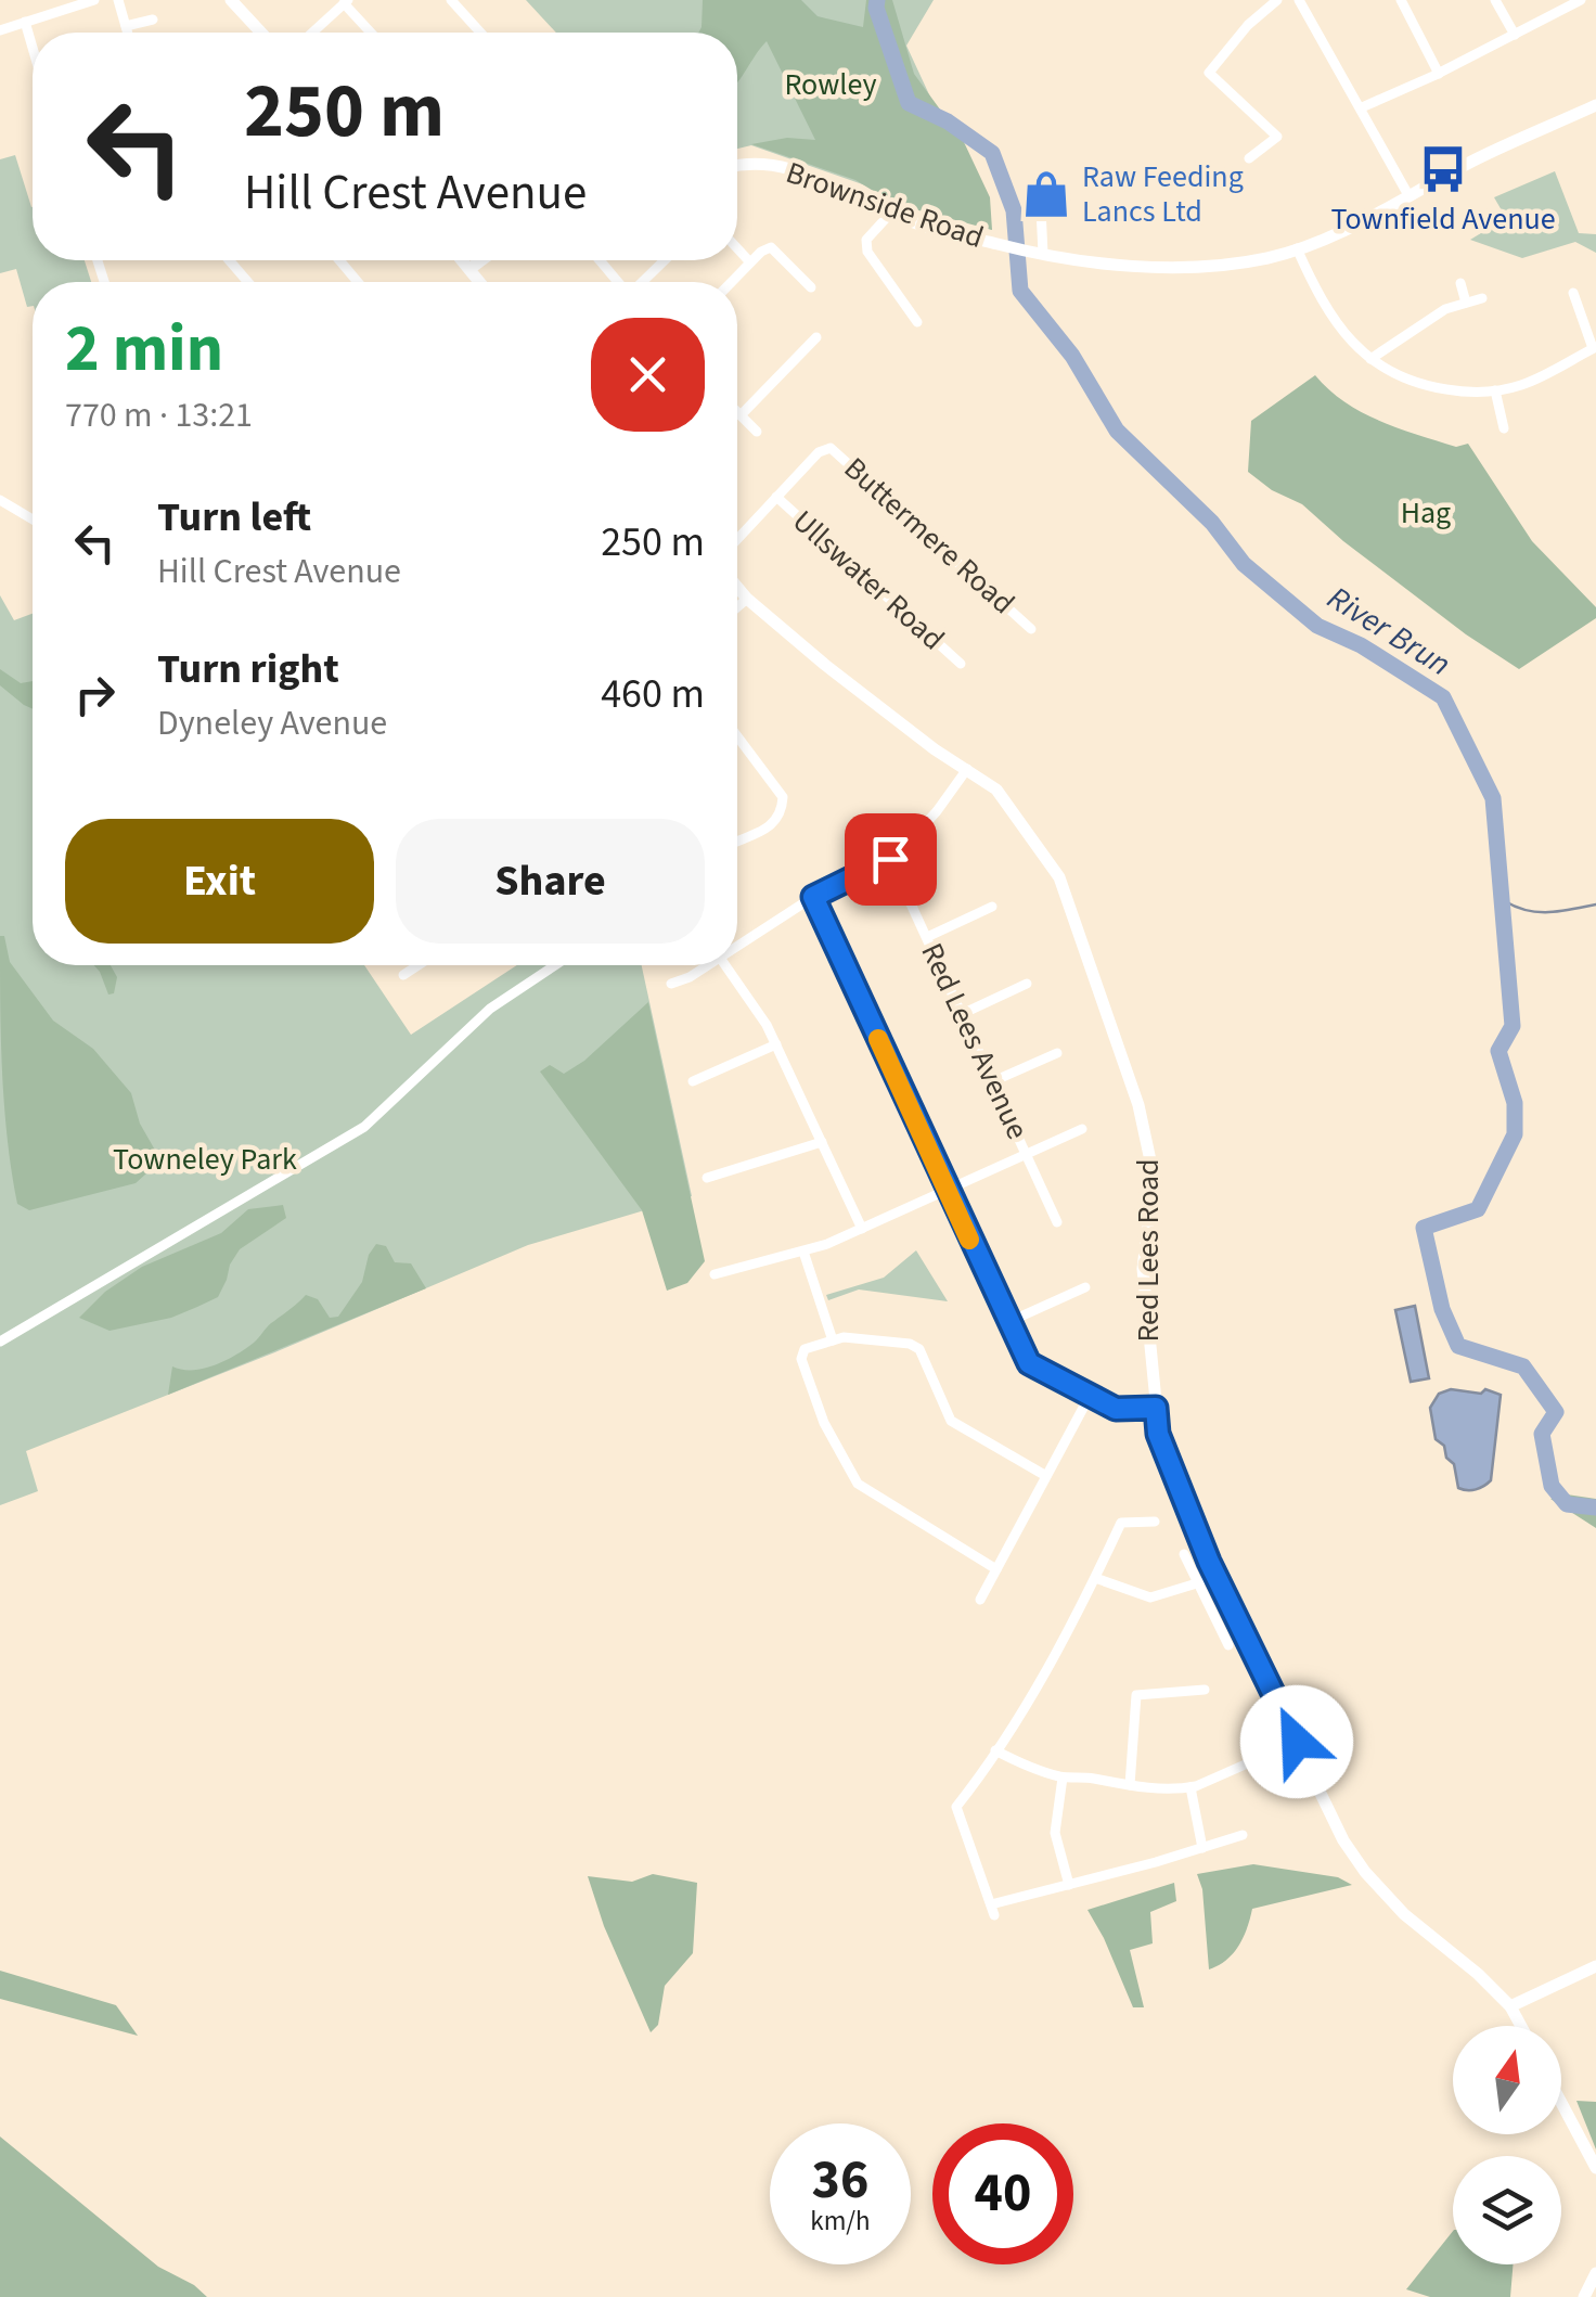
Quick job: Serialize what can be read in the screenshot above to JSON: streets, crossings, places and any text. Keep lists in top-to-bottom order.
{
  "streets": {
    "street": [
      "Brownside Road",
      "Buttermere Road",
      "Ullswater Road",
      "Red Lees Avenue",
      "Red Lees Road"
    ]
  },
  "crossings": [
    ["Buttermere Road", "Ullswater Road"]
  ],
  "water": ["River Brun"],
  "parks": ["Rowley", "Hag", "Towneley Park"],
  "places": {
    "bus stop": ["Townfield Avenue"],
    "shop": ["Raw Feeding Lancs Ltd"]
  },
  "north": "top",
  "page": {
    "turn": ["250 m", "Hill Crest Avenue"],
    "heading": ["2 min", "770 m · 13:21"],
    "list": [
      {
        "name": "Turn left",
        "note": "Hill Crest Avenue",
        "value": "250 m"
      },
      {
        "name": "Turn right",
        "note": "Dyneley Avenue",
        "value": "460 m"
      }
    ],
    "buttons": ["Exit", "Share"],
    "speed": "36 km/h",
    "limit": "40"
  }
}
